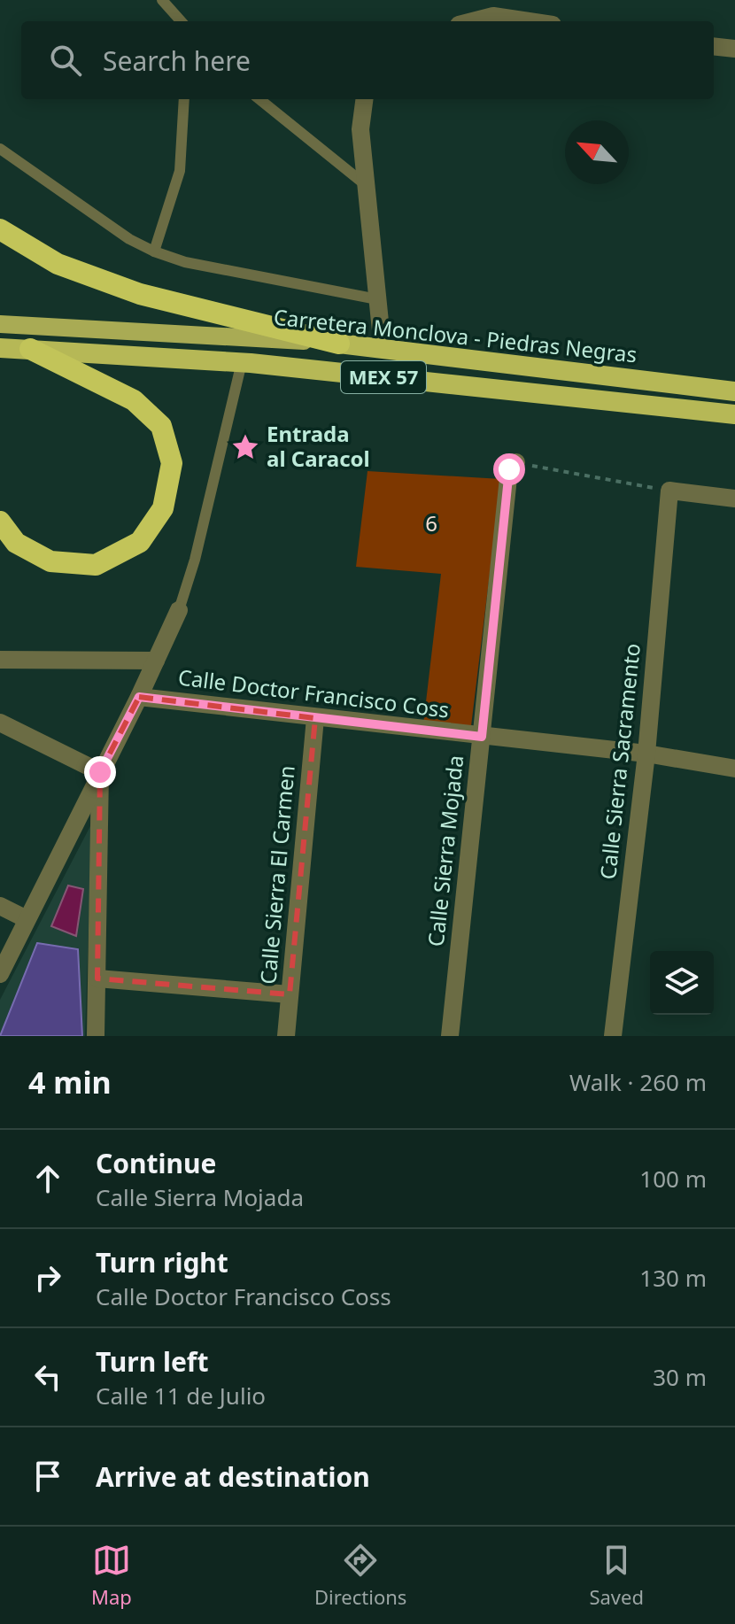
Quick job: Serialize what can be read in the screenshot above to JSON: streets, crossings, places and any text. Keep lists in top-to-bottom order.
{
  "streets": {
    "highway": ["Carretera Monclova - Piedras Negras", "MEX 57"],
    "street": [
      "Calle Doctor Francisco Coss",
      "Calle Sierra Sacramento",
      "Calle Sierra Mojada",
      "Calle Sierra El Carmen"
    ]
  },
  "crossings": [
    ["Calle Doctor Francisco Coss", "Calle Sierra Sacramento"],
    ["Calle Doctor Francisco Coss", "Calle Sierra Mojada"],
    ["Calle Doctor Francisco Coss", "Calle Sierra El Carmen"]
  ],
  "parks": ["6"],
  "places": {
    "place": ["Entrada al Caracol"]
  },
  "north": "top left",
  "page": {
    "search": "Search here",
    "heading": ["4 min", "Walk · 260 m"],
    "list": [
      ["Continue", "Calle Sierra Mojada", "100 m"],
      ["Turn right", "Calle Doctor Francisco Coss", "130 m"],
      ["Turn left", "Calle 11 de Julio", "30 m"],
      "Arrive at destination"
    ],
    "nav": ["Map", "Directions", "Saved"]
  }
}
